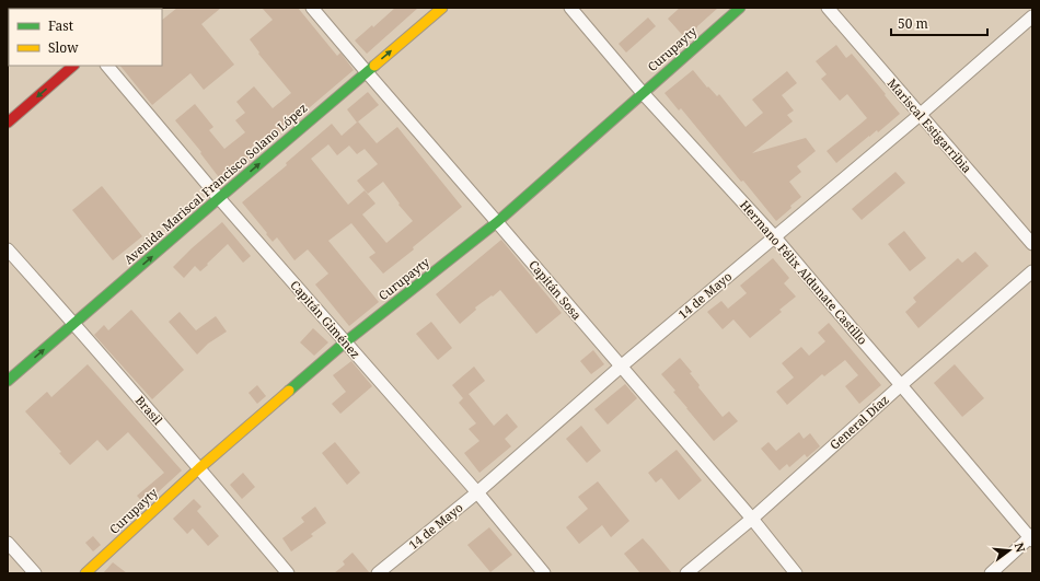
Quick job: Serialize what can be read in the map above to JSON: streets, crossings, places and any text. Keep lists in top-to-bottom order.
{
  "streets": {
    "street": [
      "Curupayty",
      "Mariscal Estigarribia",
      "Avenida Mariscal Francisco Solano López",
      "Hermano Félix Aldunate Castillo",
      "Capitán Sosa",
      "14 de Mayo",
      "Capitán Giménez",
      "Brasil",
      "General Díaz"
    ]
  },
  "crossings": [
    ["Curupayty", "Hermano Félix Aldunate Castillo"],
    ["Curupayty", "Capitán Sosa"],
    ["Curupayty", "Capitán Giménez"],
    ["Curupayty", "Brasil"],
    ["Mariscal Estigarribia", "14 de Mayo"],
    ["Avenida Mariscal Francisco Solano López", "Capitán Sosa"],
    ["Avenida Mariscal Francisco Solano López", "Capitán Giménez"],
    ["Avenida Mariscal Francisco Solano López", "Brasil"],
    ["Hermano Félix Aldunate Castillo", "14 de Mayo"],
    ["Hermano Félix Aldunate Castillo", "General Díaz"],
    ["Capitán Sosa", "14 de Mayo"],
    ["Capitán Sosa", "General Díaz"],
    ["14 de Mayo", "Capitán Giménez"]
  ],
  "one_way": ["Avenida Mariscal Francisco Solano López"],
  "legend": ["Fast", "Slow"],
  "scale_bar": "50 m",
  "north": "right"
}
